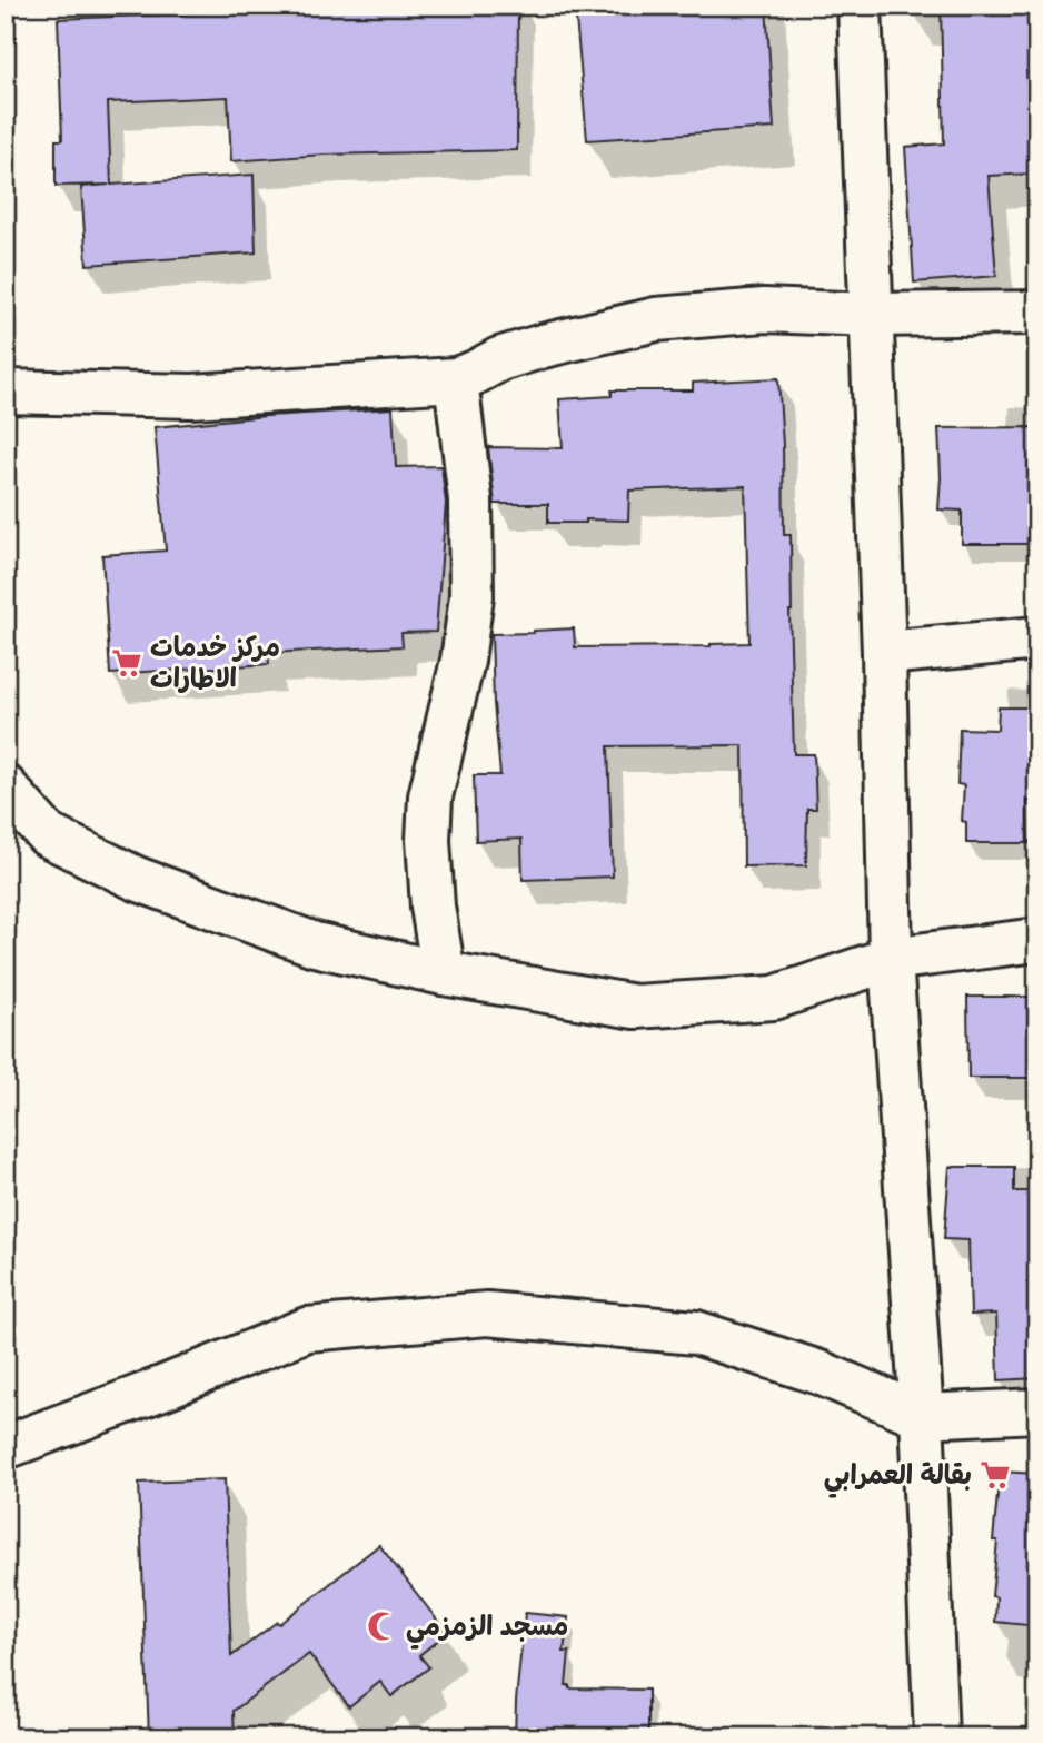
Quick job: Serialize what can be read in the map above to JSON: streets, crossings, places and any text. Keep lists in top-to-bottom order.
{
  "places": {
    "supermarket": ["مركز خدمات الاطارات", "بقالة العمرابي"],
    "mosque": ["مسجد الزمزمي"]
  }
}
